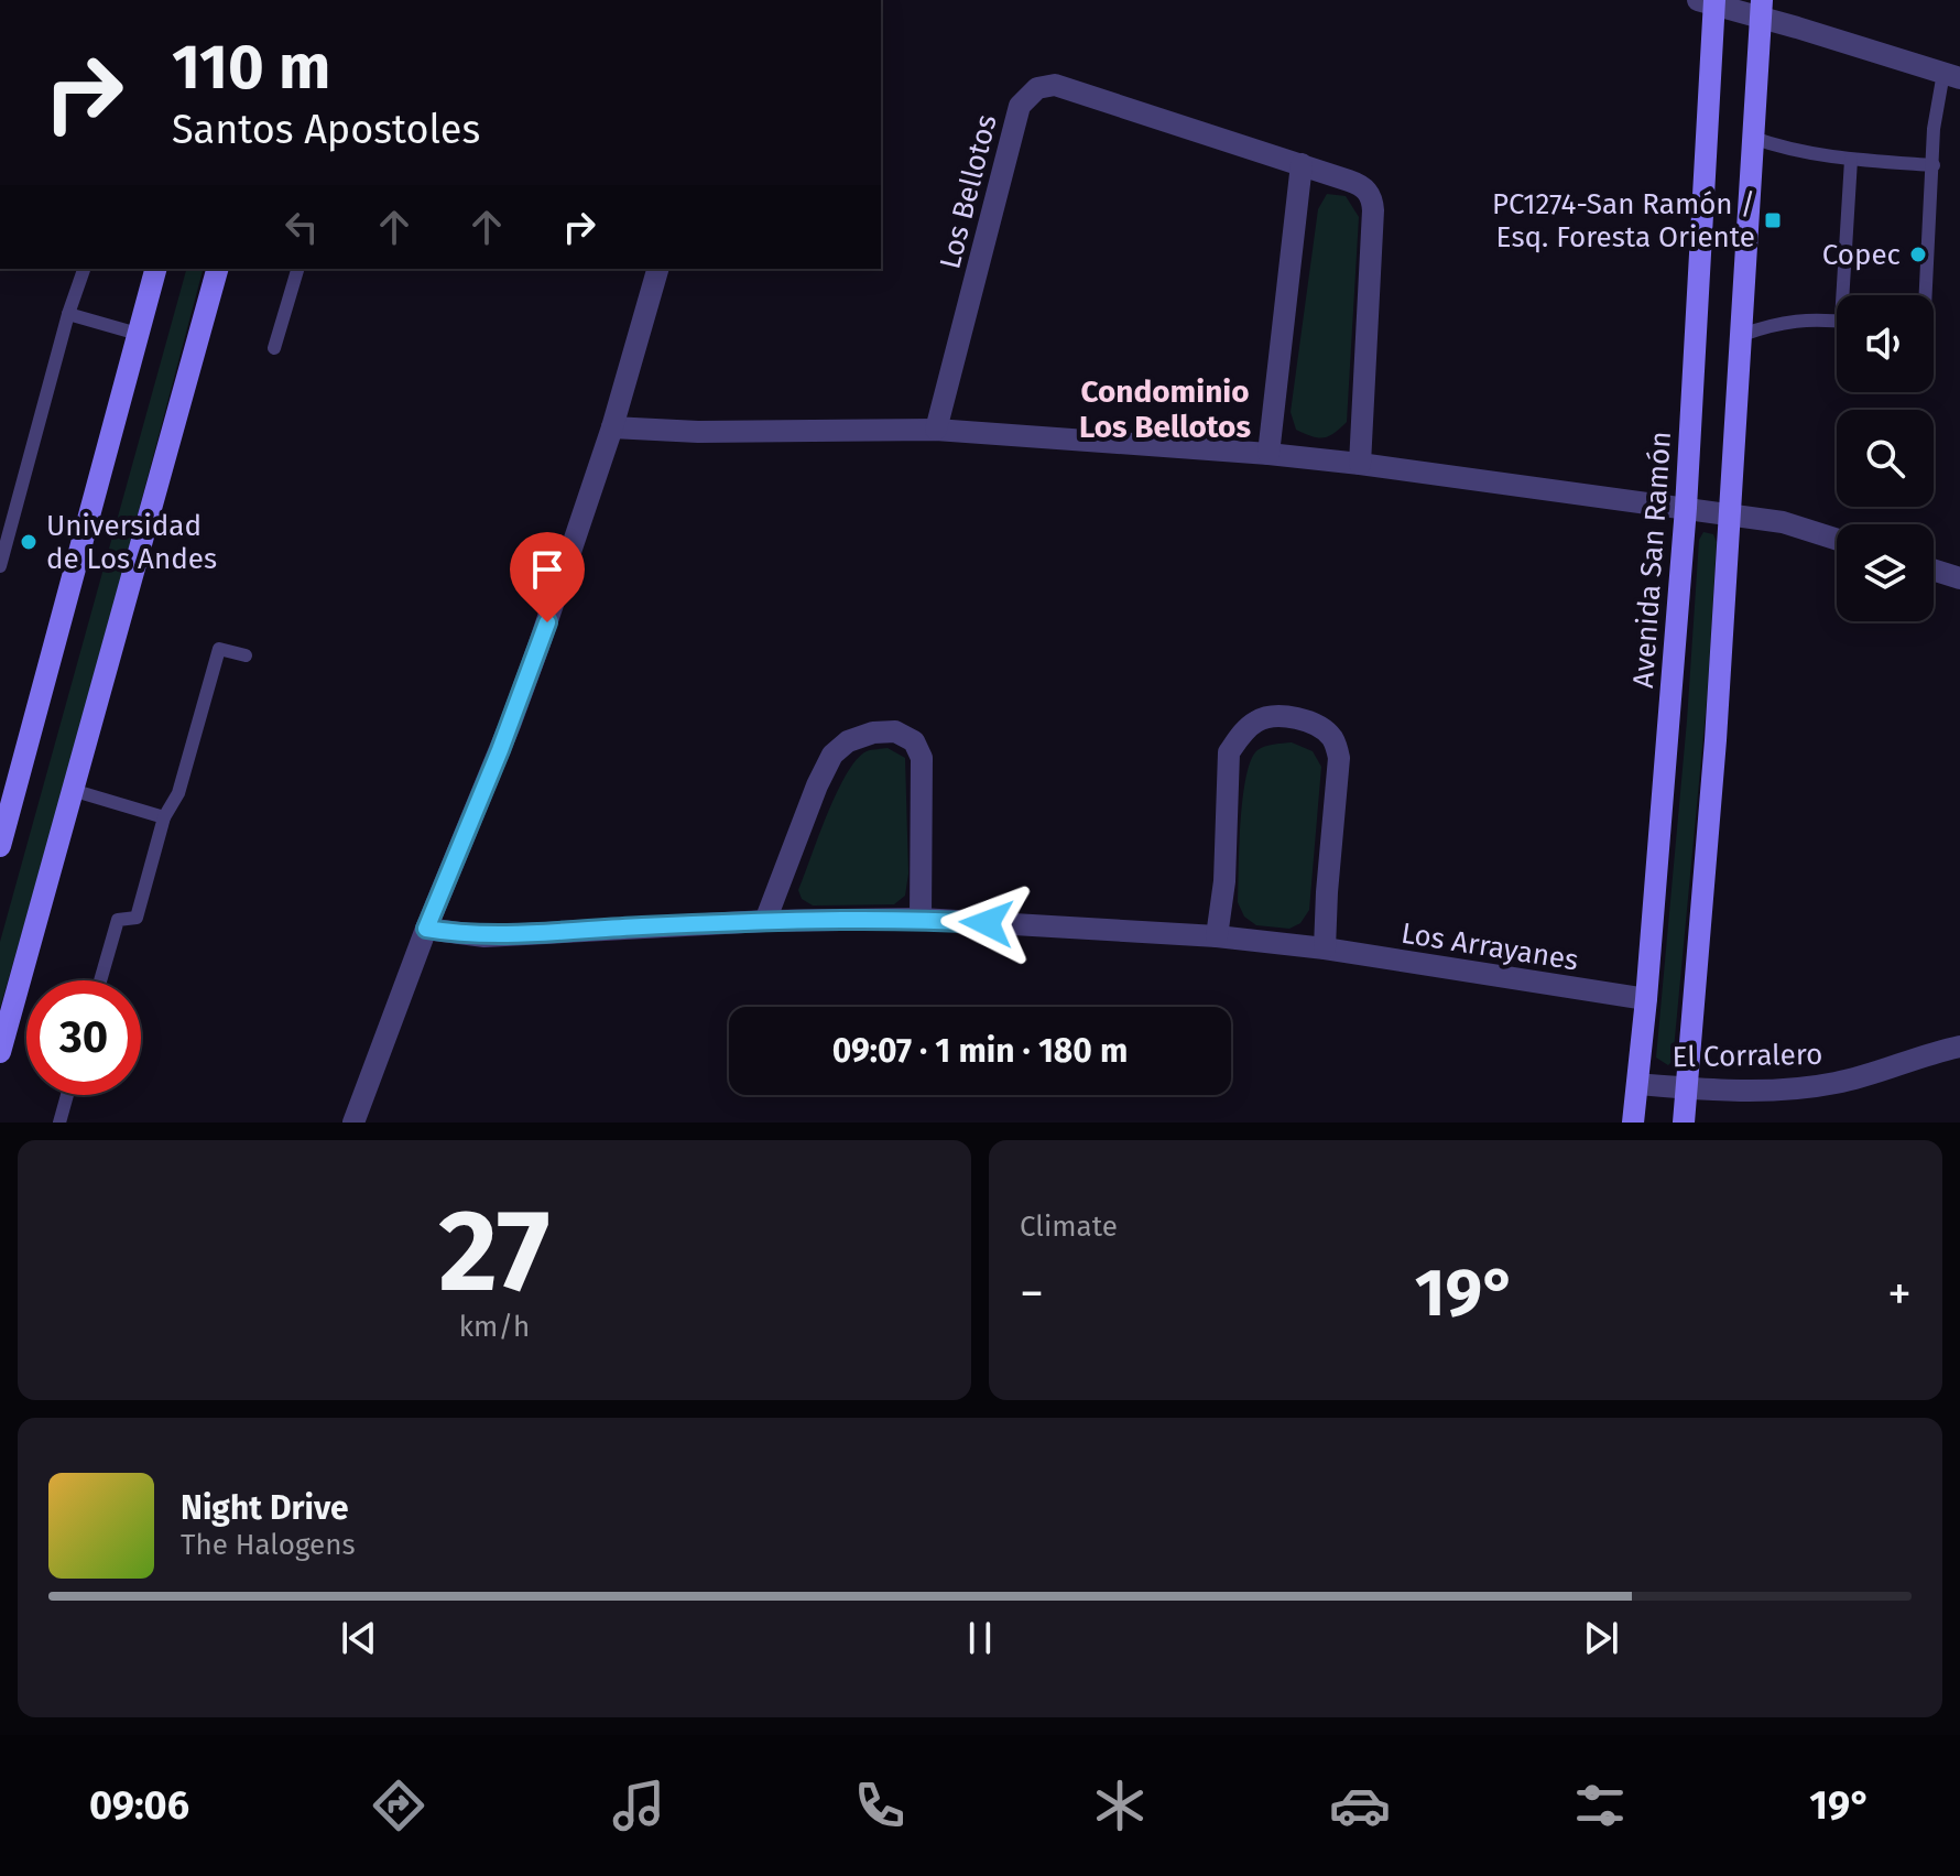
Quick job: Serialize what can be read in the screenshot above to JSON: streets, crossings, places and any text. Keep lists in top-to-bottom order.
{
  "streets": {
    "street": [
      "Los Bellotos",
      "Avenida San Ramón",
      "Los Arrayanes",
      "El Corralero"
    ]
  },
  "crossings": [
    ["Avenida San Ramón", "Los Arrayanes"],
    ["Avenida San Ramón", "El Corralero"]
  ],
  "districts": ["Condominio Los Bellotos"],
  "places": {
    "transit": ["PC1274-San Ramón / Esq. Foresta Oriente"],
    "other": ["Copec", "Universidad de Los Andes"]
  },
  "page": {
    "turn": ["110 m", "Santos Apostoles"],
    "limit": "30",
    "trip": "09:07 · 1 min · 180 m",
    "tile": [
      ["27", "km/h"],
      "Climate"
    ],
    "heat": ["−", "19°", "+"],
    "song": ["Night Drive", "The Halogens"],
    "tabs": ["09:06", "19°"]
  }
}
